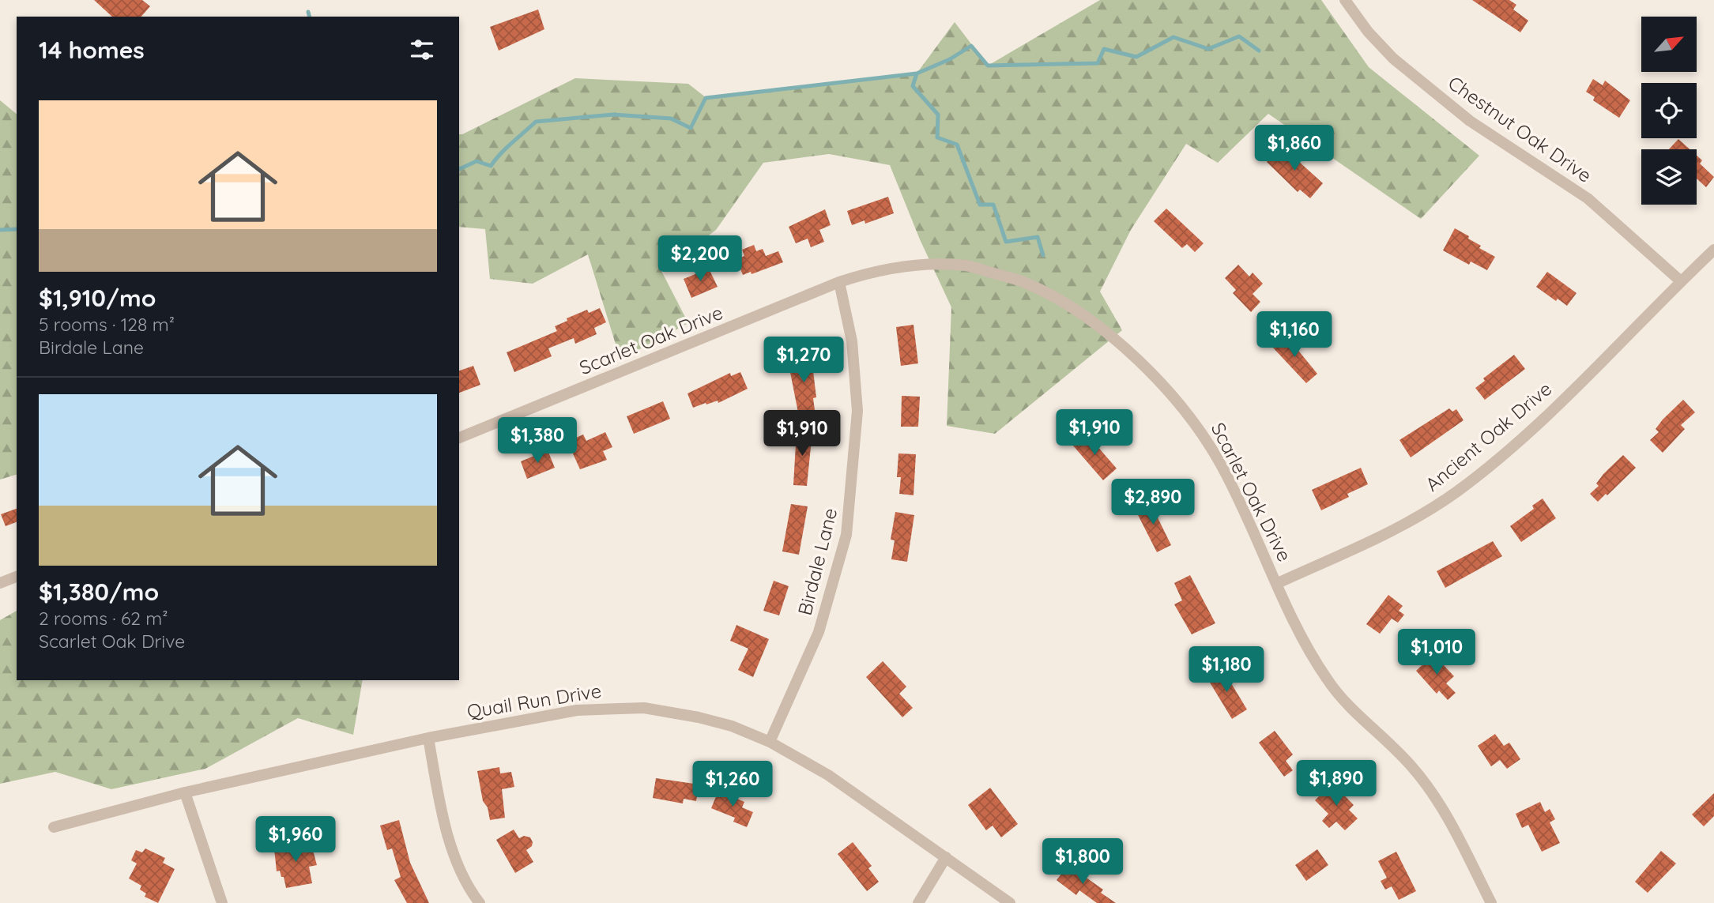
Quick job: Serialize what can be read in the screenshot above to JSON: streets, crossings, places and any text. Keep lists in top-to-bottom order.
{
  "streets": {
    "street": [
      "Chestnut Oak Drive",
      "Scarlet Oak Drive",
      "Ancient Oak Drive",
      "Birdale Lane",
      "Quail Run Drive"
    ]
  },
  "crossings": [
    ["Chestnut Oak Drive", "Ancient Oak Drive"],
    ["Scarlet Oak Drive", "Ancient Oak Drive"],
    ["Scarlet Oak Drive", "Birdale Lane"],
    ["Birdale Lane", "Quail Run Drive"]
  ],
  "north": "top right",
  "page": {
    "heading": "14 homes",
    "list": [
      {
        "name": "$1,910/mo",
        "note": "5 rooms · 128 m² · Birdale Lane"
      },
      {
        "name": "$1,380/mo",
        "note": "2 rooms · 62 m² · Scarlet Oak Drive"
      }
    ],
    "price": [
      "$1,860",
      "$2,200",
      "$1,160",
      "$1,270",
      "$1,910",
      "$1,910",
      "$1,380",
      "$2,890",
      "$1,010",
      "$1,180",
      "$1,890",
      "$1,260",
      "$1,960",
      "$1,800"
    ]
  }
}
